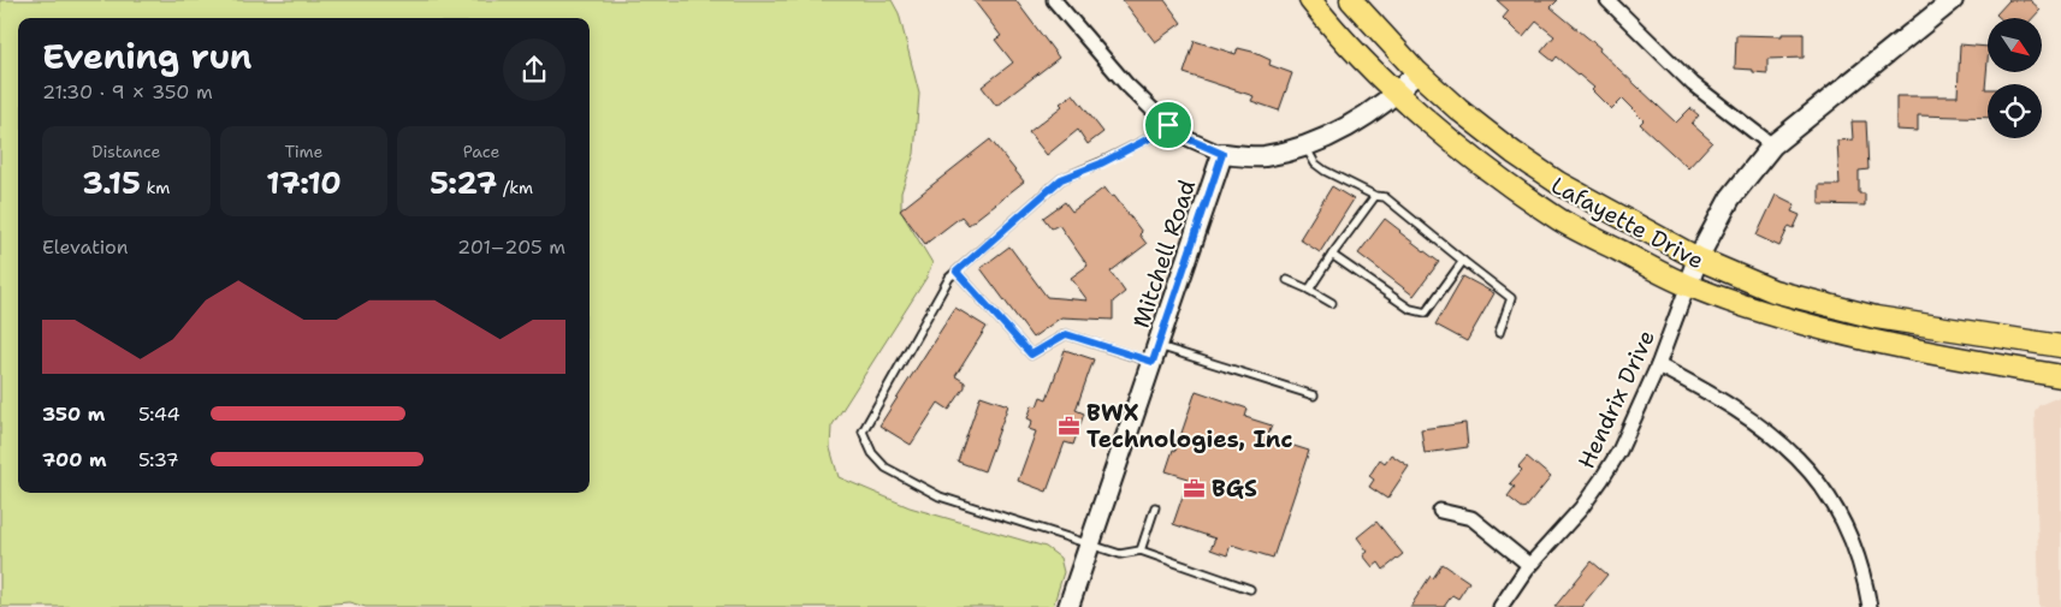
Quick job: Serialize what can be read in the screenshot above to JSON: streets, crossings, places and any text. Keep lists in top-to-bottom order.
{
  "streets": {
    "main road": ["Lafayette Drive"],
    "street": ["Mitchell Road", "Hendrix Drive"]
  },
  "crossings": [
    ["Lafayette Drive", "Hendrix Drive"]
  ],
  "places": {
    "office": ["BWX Technologies, Inc", "BGS"]
  },
  "north": "bottom right",
  "page": {
    "heading": ["Evening run", "21:30 · 9 × 350 m"],
    "stats": [
      ["Distance", "3.15 km"],
      ["Time", "17:10"],
      ["Pace", "5:27 /km"]
    ],
    "chart": ["Elevation", "201–205 m"],
    "list": [
      {
        "name": "350 m",
        "note": "5:44"
      },
      {
        "name": "700 m",
        "note": "5:37"
      }
    ]
  }
}
